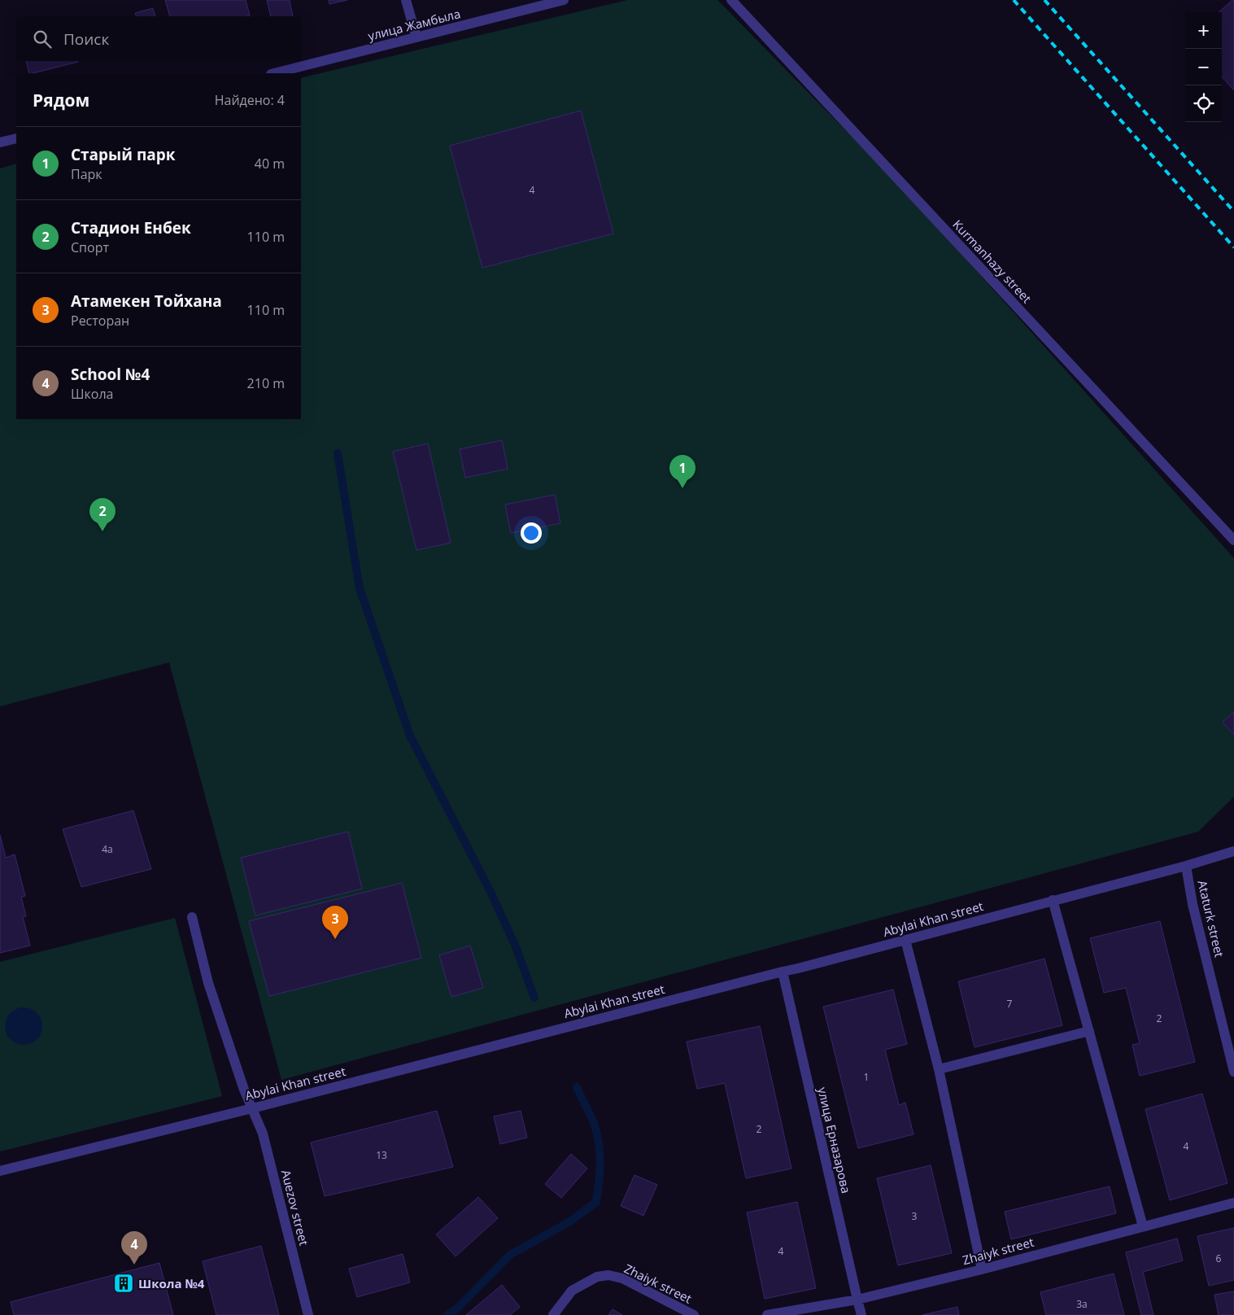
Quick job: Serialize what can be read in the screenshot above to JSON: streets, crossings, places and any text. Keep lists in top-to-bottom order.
{
  "streets": {
    "street": [
      "улица Жамбыла",
      "Kurmanhazy street",
      "Abylai Khan street",
      "Ataturk street",
      "улица Ерназарова",
      "Auezov street",
      "Zhaiyk street"
    ]
  },
  "crossings": [
    ["Abylai Khan street", "Ataturk street"],
    ["Abylai Khan street", "улица Ерназарова"],
    ["Abylai Khan street", "Auezov street"],
    ["улица Ерназарова", "Zhaiyk street"]
  ],
  "places": {
    "building": ["Школа №4"]
  },
  "house_numbers": [
    "4",
    "4а",
    "7",
    "2",
    "1",
    "2",
    "4",
    "13",
    "3",
    "4",
    "6",
    "3а"
  ],
  "page": {
    "map_buttons": ["+", "−"],
    "search": "Поиск",
    "heading": ["Рядом", "Найдено: 4"],
    "list": [
      {
        "mark": "1",
        "name": "Старый парк",
        "note": "Парк",
        "value": "40 m"
      },
      {
        "mark": "2",
        "name": "Стадион Енбек",
        "note": "Спорт",
        "value": "110 m"
      },
      {
        "mark": "3",
        "name": "Атамекен Тойхана",
        "note": "Ресторан",
        "value": "110 m"
      },
      {
        "mark": "4",
        "name": "School №4",
        "note": "Школа",
        "value": "210 m"
      }
    ],
    "pins": [
      "1",
      "2",
      "3",
      "4"
    ]
  }
}
